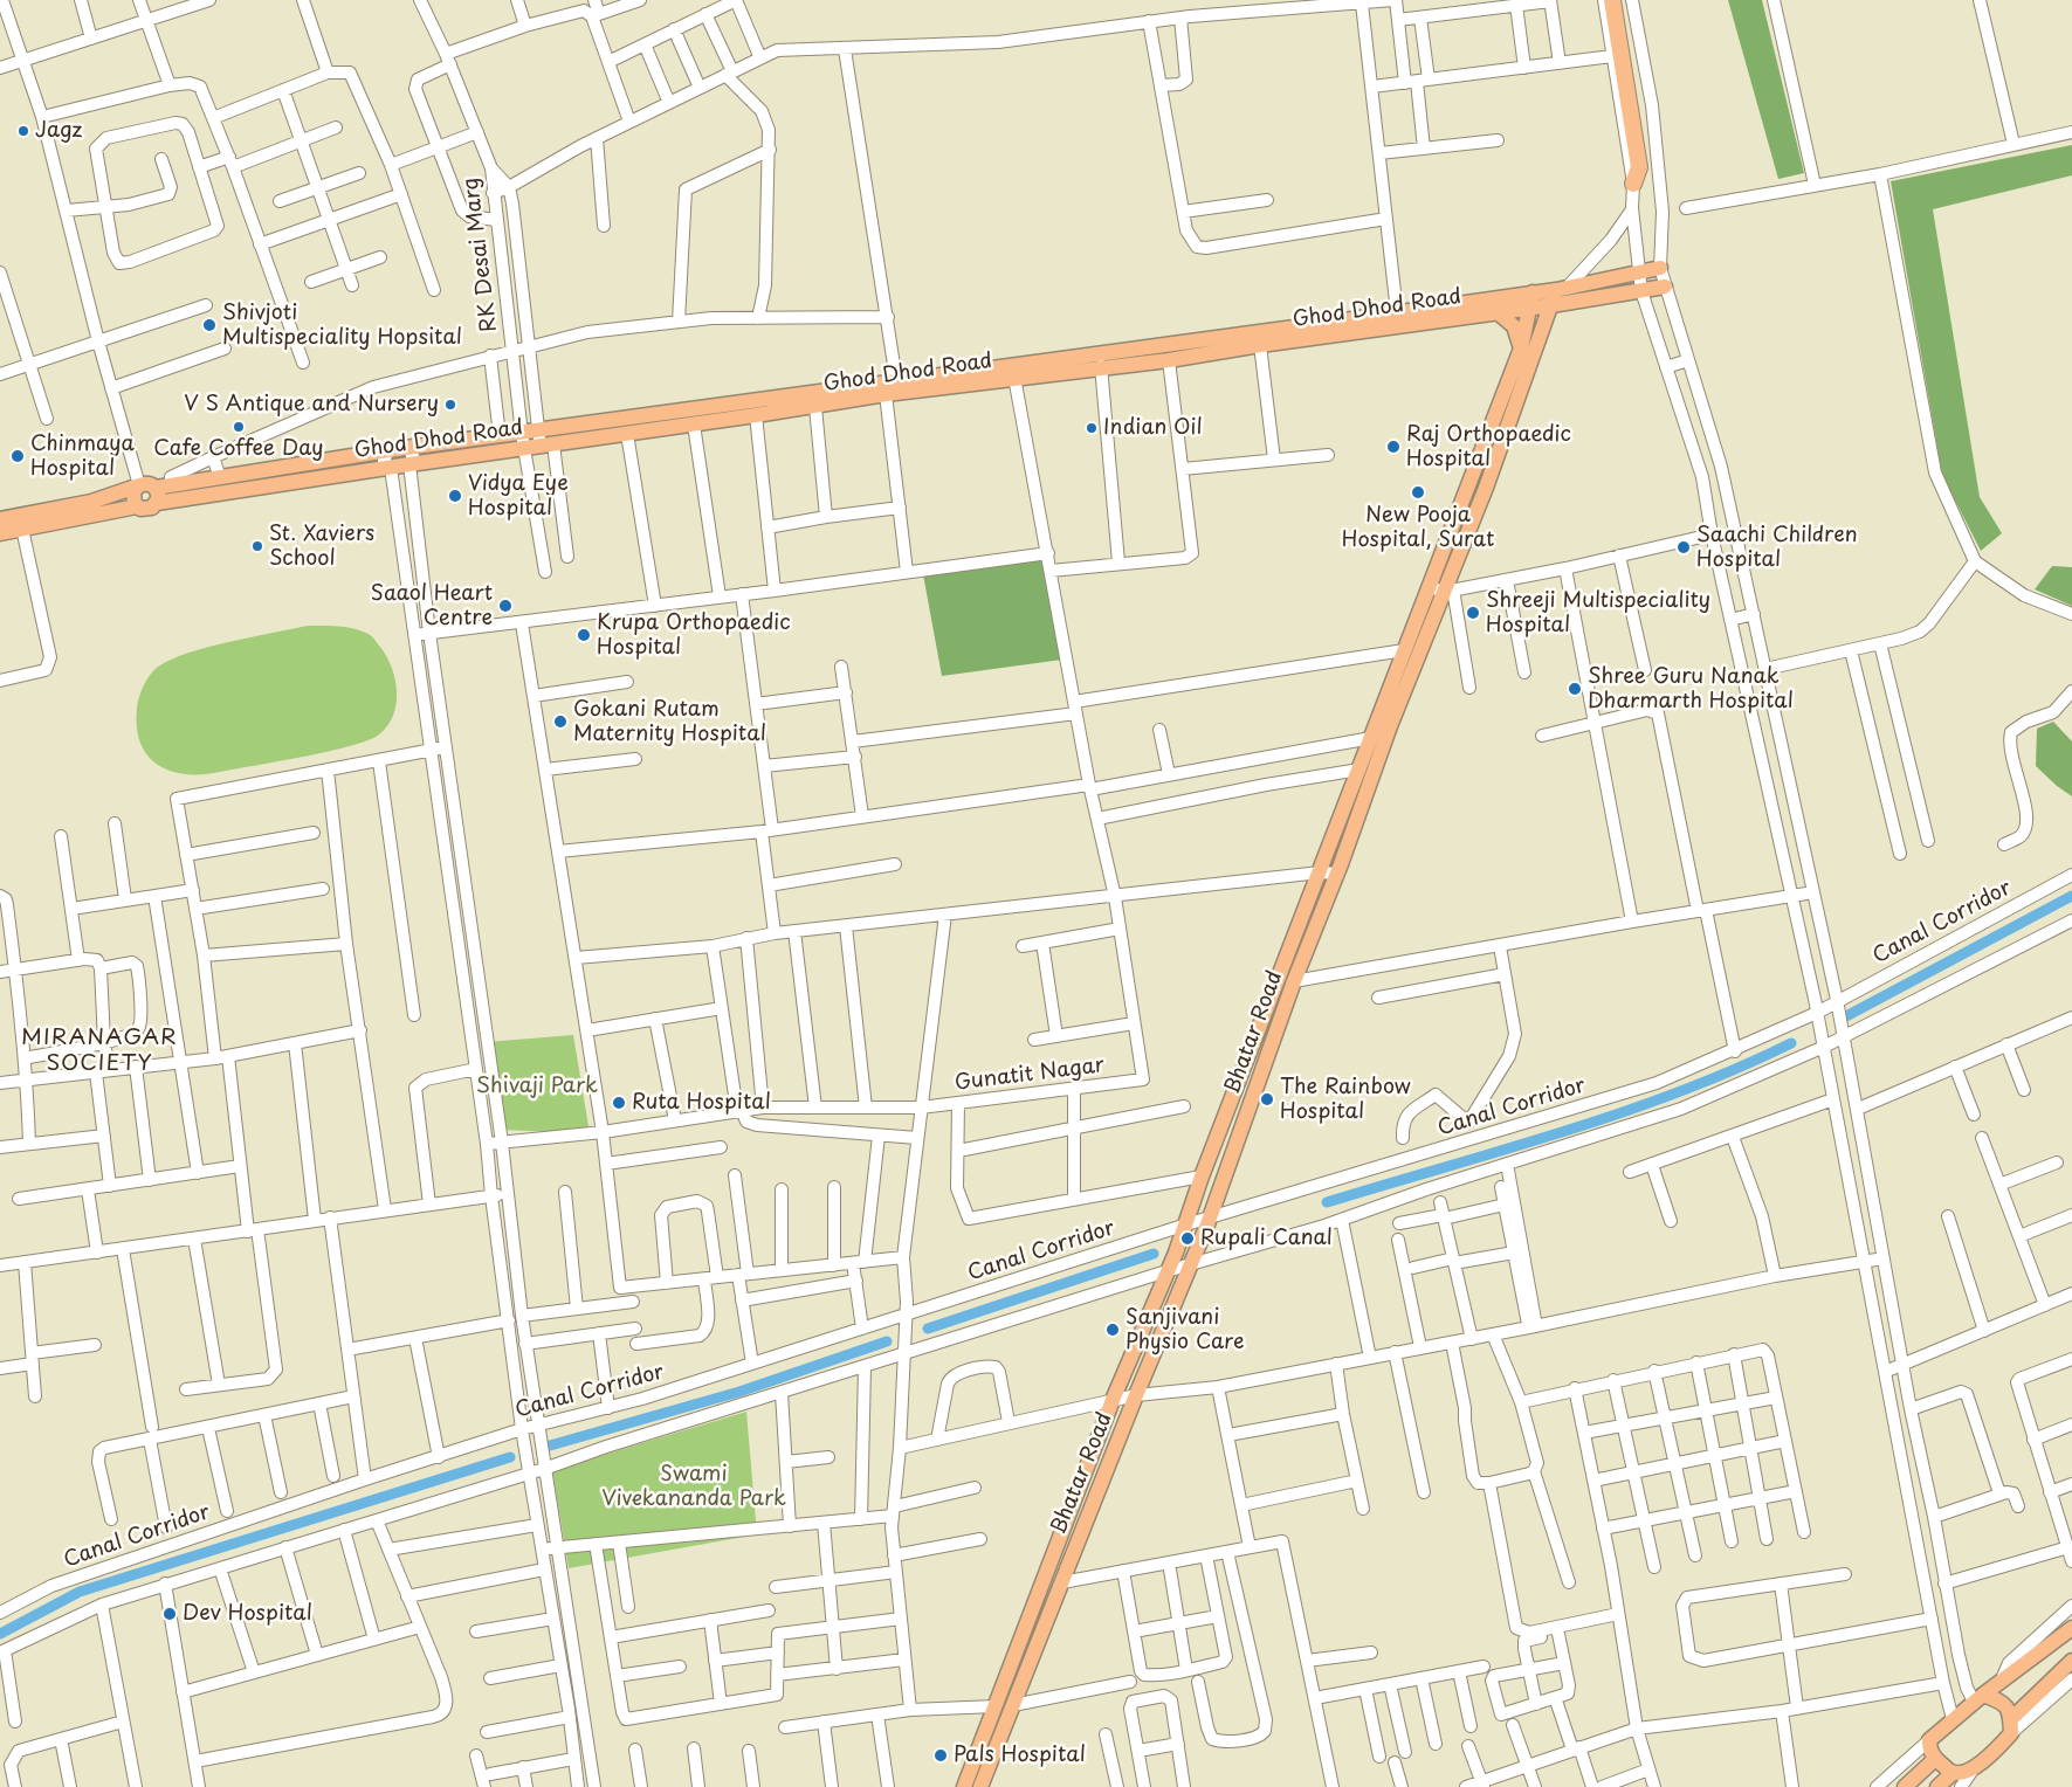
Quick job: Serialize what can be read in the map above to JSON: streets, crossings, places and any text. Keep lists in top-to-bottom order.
{
  "streets": {
    "main road": ["Ghod Dhod Road", "Bhatar Road"],
    "street": ["RK Desai Marg", "Canal Corridor", "Gunatit Nagar"]
  },
  "crossings": [
    ["RK Desai Marg", "Ghod Dhod Road"],
    ["Ghod Dhod Road", "Bhatar Road"],
    ["Canal Corridor", "Bhatar Road"]
  ],
  "districts": ["MIRANAGAR SOCIETY"],
  "parks": ["Shivaji Park", "Swami Vivekananda Park"],
  "places": [
    "Jagz",
    "Shivjoti Multispeciality Hopsital",
    "V S Antique and Nursery",
    "Cafe Coffee Day",
    "Indian Oil",
    "Raj Orthopaedic Hospital",
    "Chinmaya Hospital",
    "New Pooja Hospital, Surat",
    "Vidya Eye Hospital",
    "St. Xaviers School",
    "Saachi Children Hospital",
    "Saaol Heart Centre",
    "Shreeji Multispeciality Hospital",
    "Krupa Orthopaedic Hospital",
    "Shree Guru Nanak Dharmarth Hospital",
    "Gokani Rutam Maternity Hospital",
    "The Rainbow Hospital",
    "Ruta Hospital",
    "Rupali Canal",
    "Sanjivani Physio Care",
    "Dev Hospital",
    "Pals Hospital"
  ]
}
